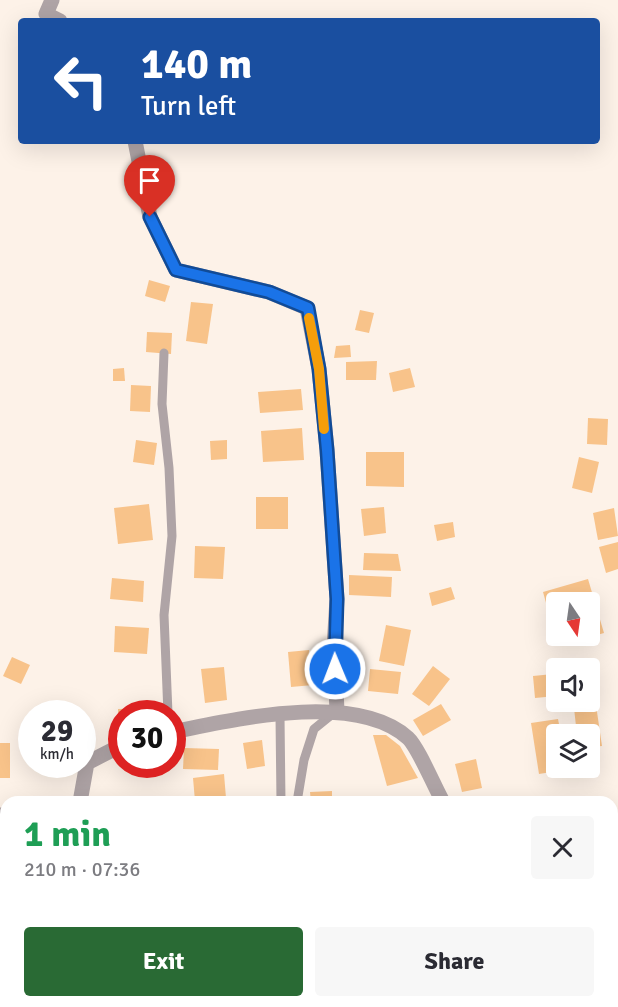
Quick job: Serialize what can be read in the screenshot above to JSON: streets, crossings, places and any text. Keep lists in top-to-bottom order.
{
  "north": "bottom",
  "page": {
    "turn": ["140 m", "Turn left"],
    "speed": "29 km/h",
    "limit": "30",
    "heading": ["1 min", "210 m · 07:36"],
    "buttons": ["Exit", "Share"]
  }
}
